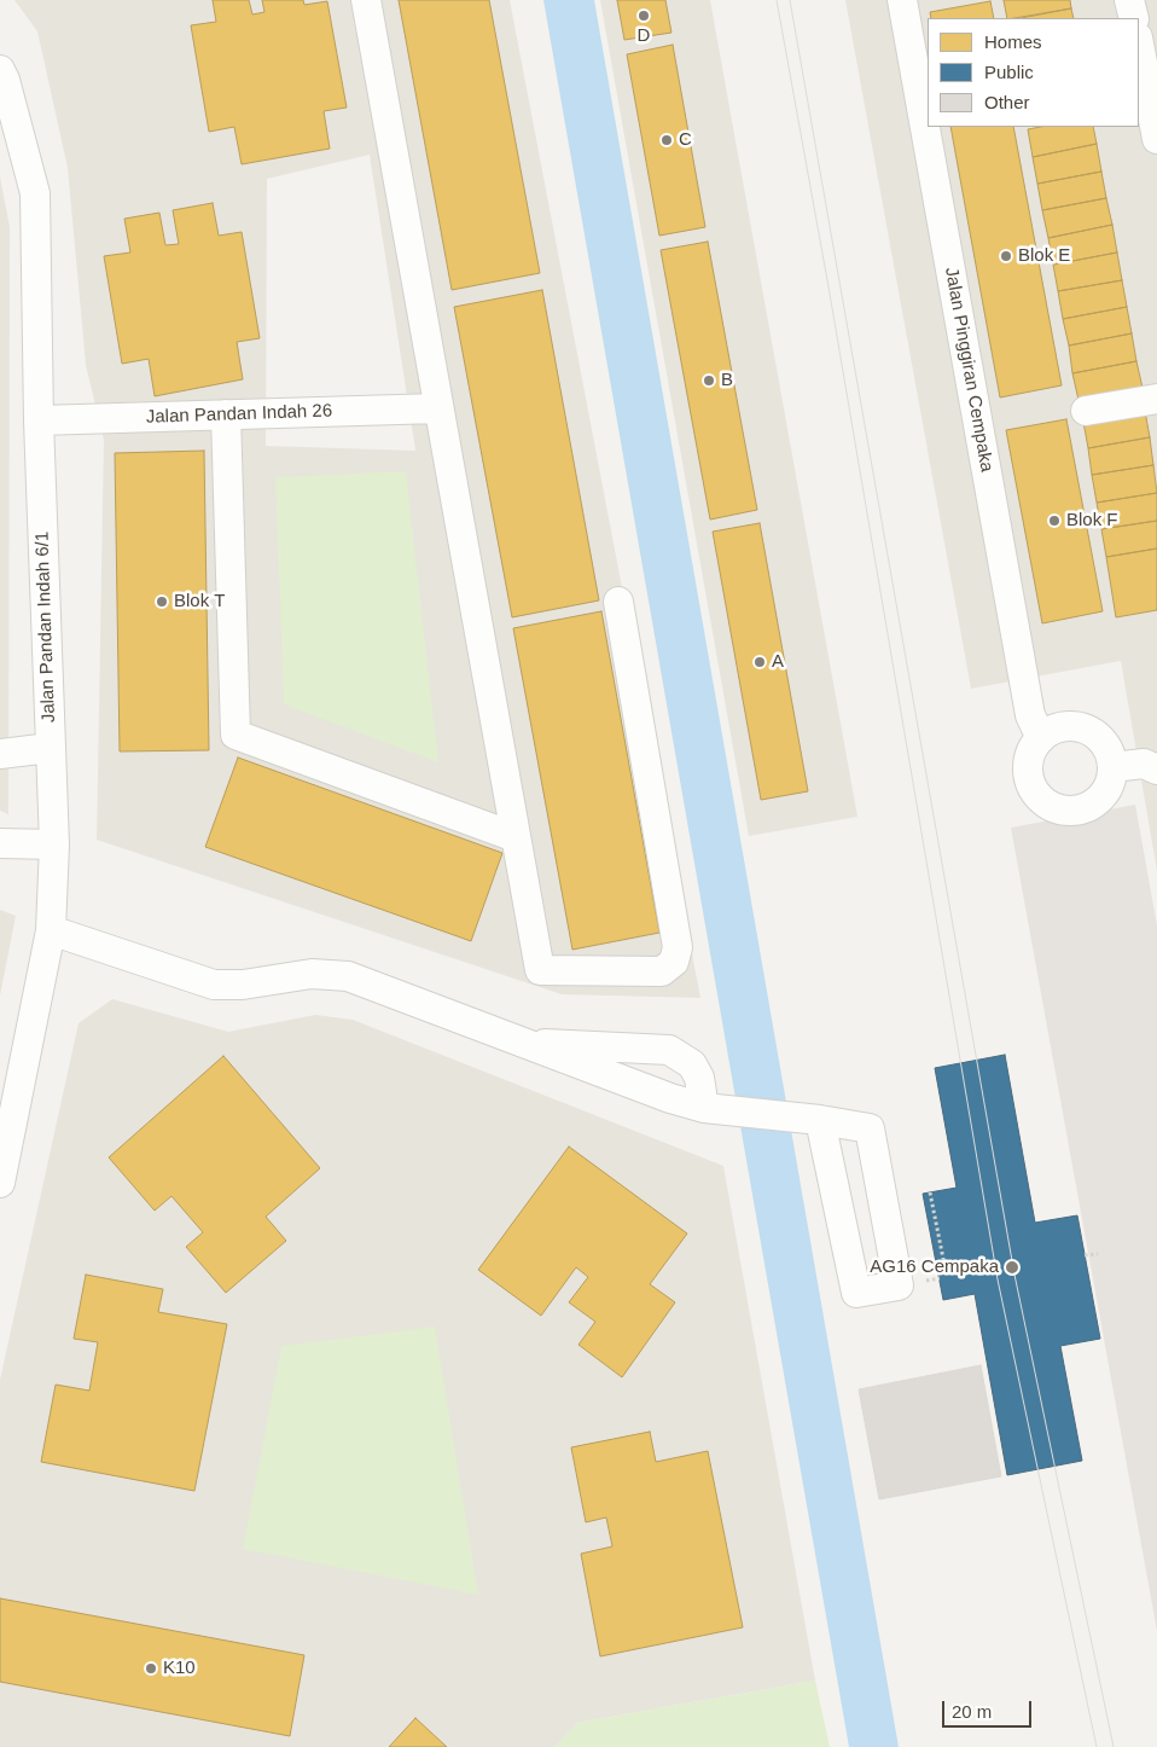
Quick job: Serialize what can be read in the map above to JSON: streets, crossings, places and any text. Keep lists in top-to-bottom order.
{
  "streets": {
    "street": ["Jalan Pinggiran Cempaka", "Jalan Pandan Indah 26", "Jalan Pandan Indah 6/1"]
  },
  "crossings": [
    ["Jalan Pandan Indah 26", "Jalan Pandan Indah 6/1"]
  ],
  "places": [
    "D",
    "C",
    "Blok E",
    "B",
    "Blok F",
    "Blok T",
    "A",
    "AG16 Cempaka",
    "K10"
  ],
  "legend": ["Homes", "Public", "Other"],
  "scale_bar": "20 m"
}
